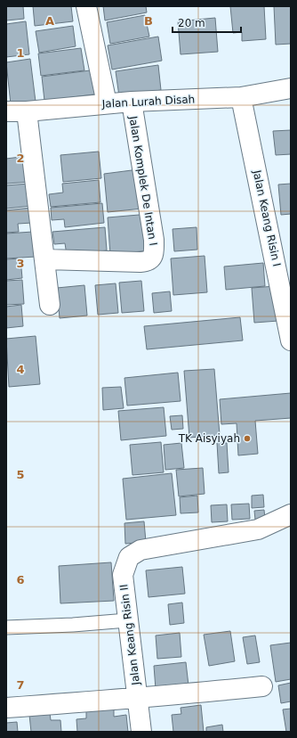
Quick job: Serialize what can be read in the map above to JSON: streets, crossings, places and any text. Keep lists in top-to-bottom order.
{
  "streets": {
    "street": [
      "Jalan Lurah Disah",
      "Jalan Komplek De Intan I",
      "Jalan Keang Risin I",
      "Jalan Keang Risin II"
    ]
  },
  "crossings": [
    ["Jalan Lurah Disah", "Jalan Komplek De Intan I"],
    ["Jalan Lurah Disah", "Jalan Keang Risin I"]
  ],
  "places": ["TK Aisyiyah"],
  "scale_bar": "20 m",
  "grid": {
    "columns": ["A", "B"],
    "rows": [
      "1",
      "2",
      "3",
      "4",
      "5",
      "6",
      "7"
    ]
  }
}
